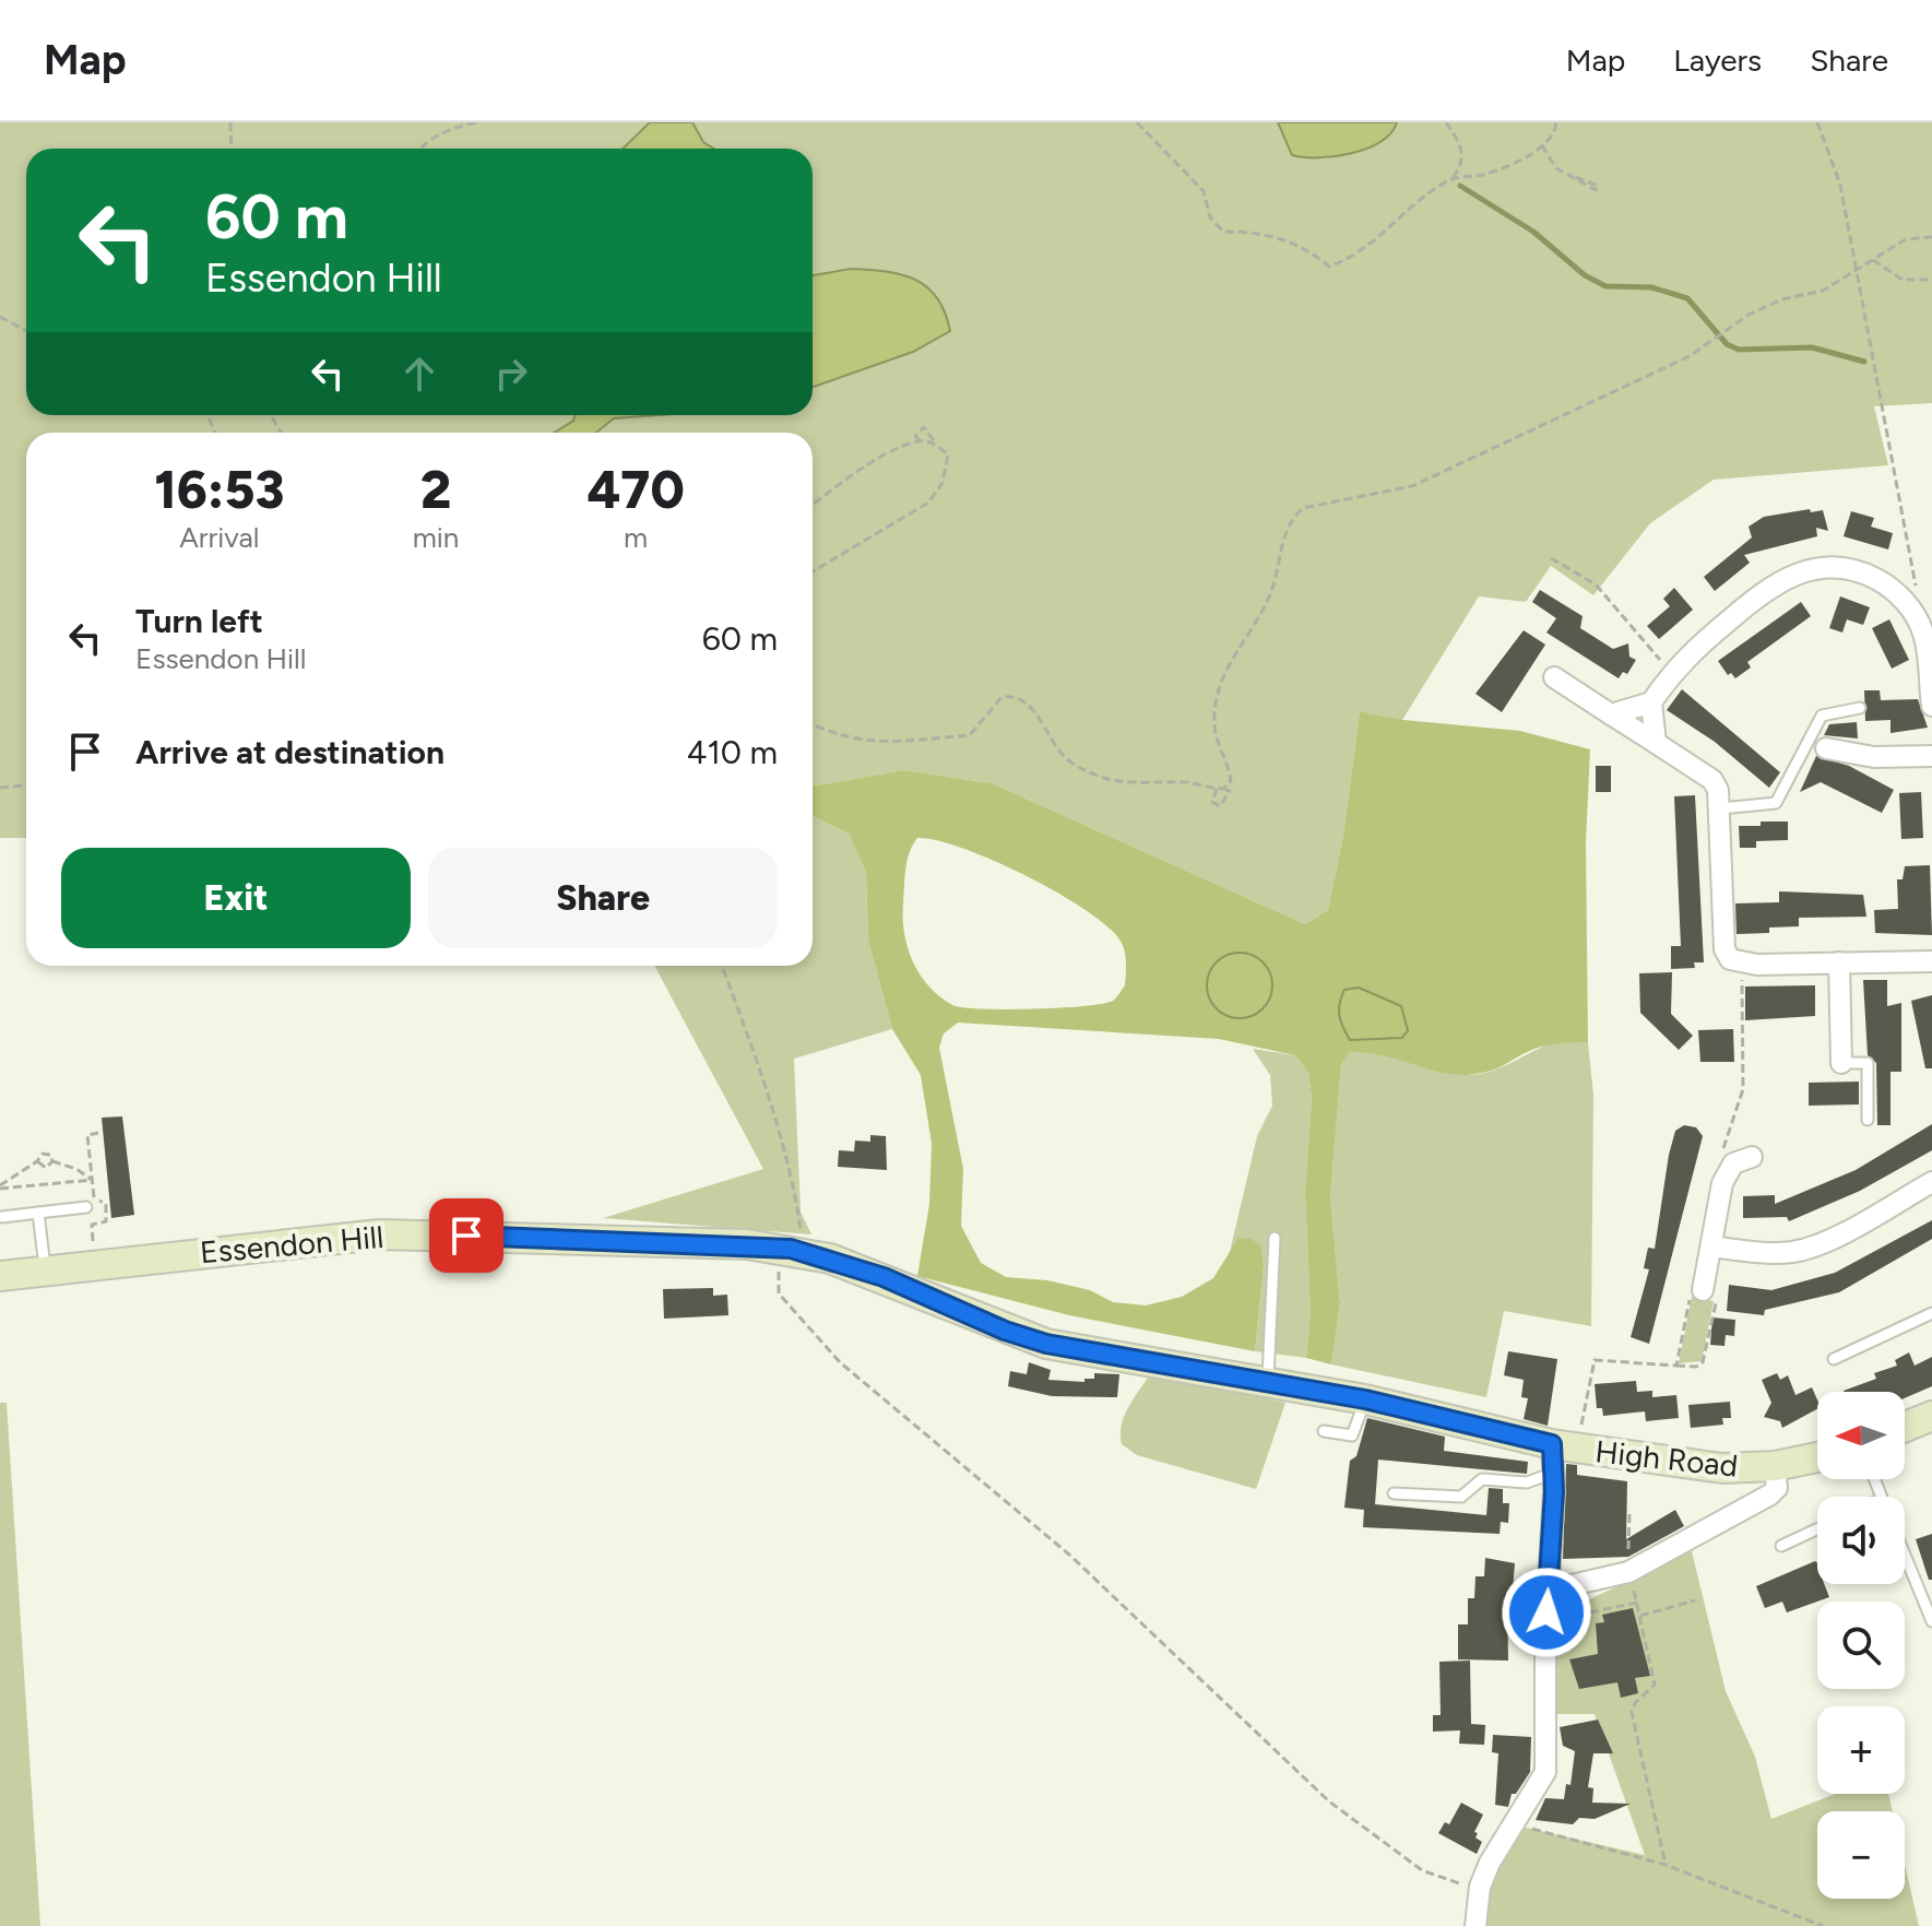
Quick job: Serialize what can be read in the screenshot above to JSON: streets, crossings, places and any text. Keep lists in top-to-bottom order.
{
  "streets": {
    "main road": ["Essendon Hill", "High Road"]
  },
  "crossings": [
    ["Essendon Hill", "High Road"]
  ],
  "north": "left",
  "page": {
    "header": "Map",
    "nav": ["Map", "Layers", "Share"],
    "turn": ["60 m", "Essendon Hill"],
    "eta": [
      "16:53",
      "Arrival",
      "2",
      "min",
      "470",
      "m"
    ],
    "list": [
      {
        "name": "Turn left",
        "note": "Essendon Hill",
        "value": "60 m"
      },
      {
        "name": "Arrive at destination",
        "value": "410 m"
      }
    ],
    "buttons": ["Exit", "Share"],
    "map_buttons": ["+", "−"]
  }
}
